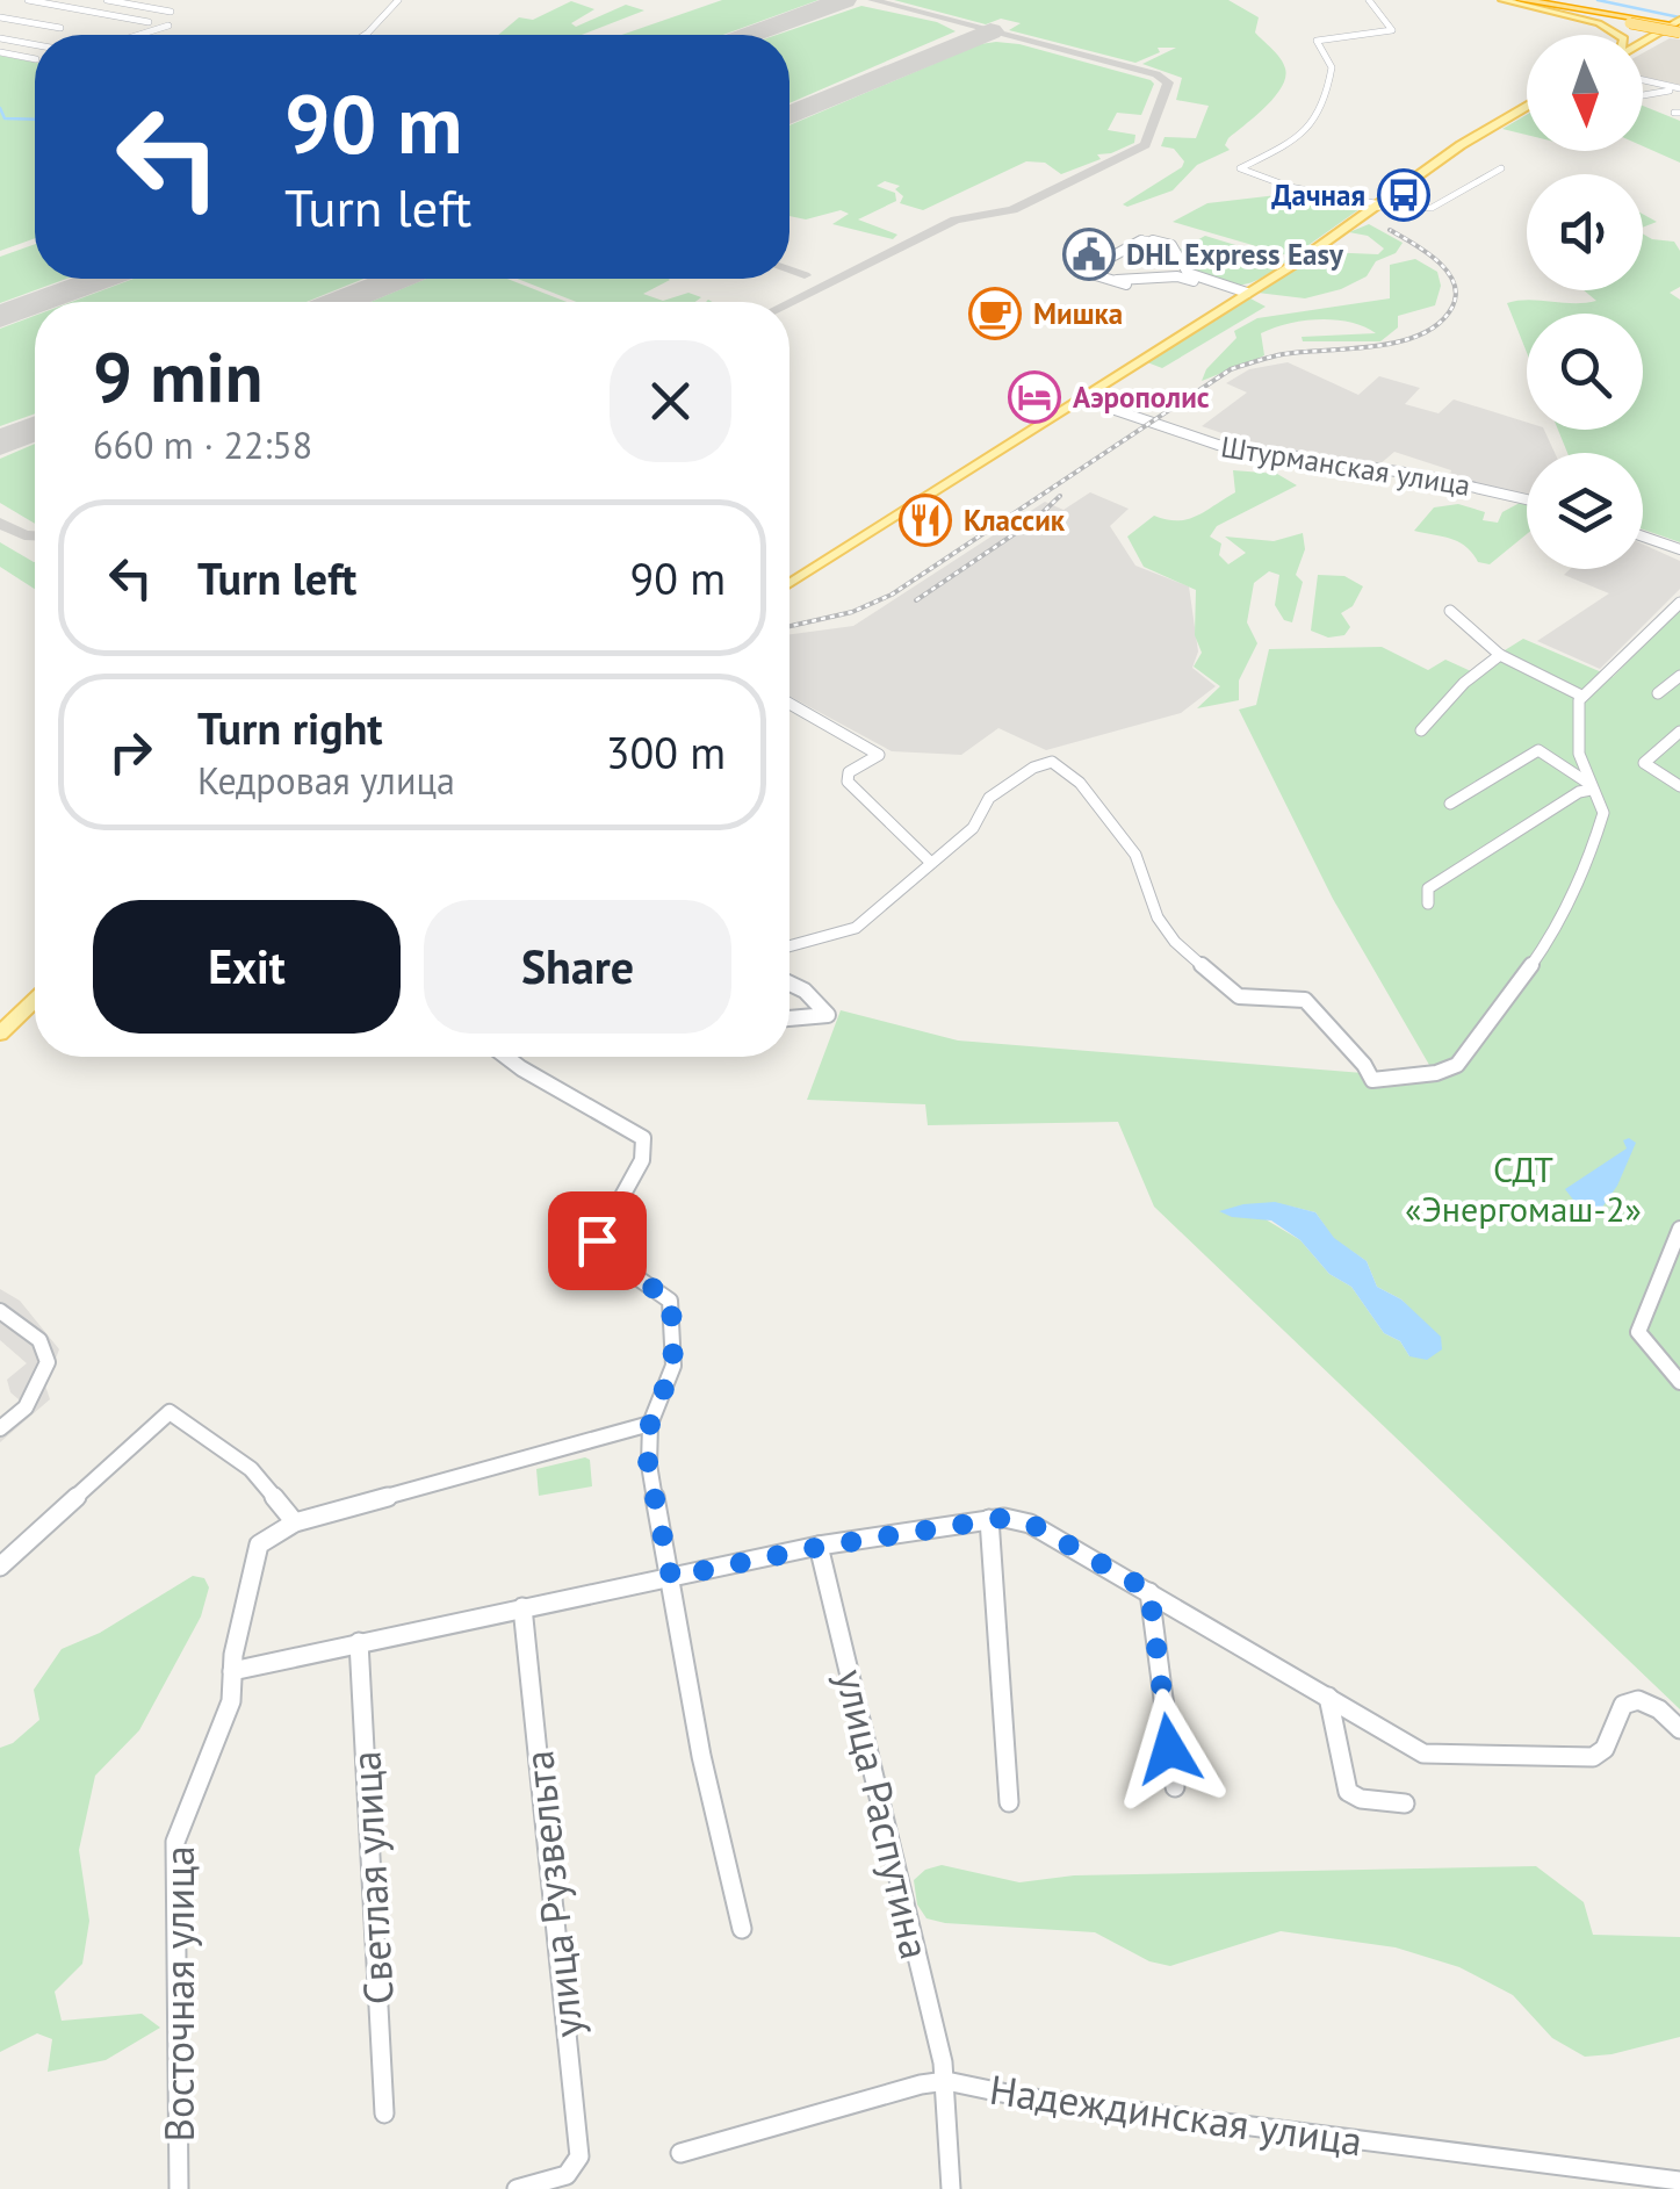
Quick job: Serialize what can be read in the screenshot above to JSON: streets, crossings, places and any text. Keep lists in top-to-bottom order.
{
  "streets": {
    "street": [
      "Штурманская улица",
      "улица Распутина",
      "Светлая улица",
      "улица Рузвельта",
      "Восточная улица",
      "Надеждинская улица"
    ]
  },
  "crossings": [
    ["улица Распутина", "Надеждинская улица"]
  ],
  "parks": ["СДТ «Энергомаш-2»"],
  "places": {
    "bus stop": ["Дачная"],
    "public building": ["DHL Express Easy"],
    "cafe": ["Мишка"],
    "hotel": ["Аэрополис"],
    "restaurant": ["Классик"]
  },
  "north": "bottom",
  "page": {
    "turn": ["90 m", "Turn left"],
    "heading": ["9 min", "660 m · 22:58"],
    "list": [
      {
        "name": "Turn left",
        "value": "90 m"
      },
      {
        "name": "Turn right",
        "note": "Кедровая улица",
        "value": "300 m"
      }
    ],
    "buttons": ["Exit", "Share"]
  }
}
